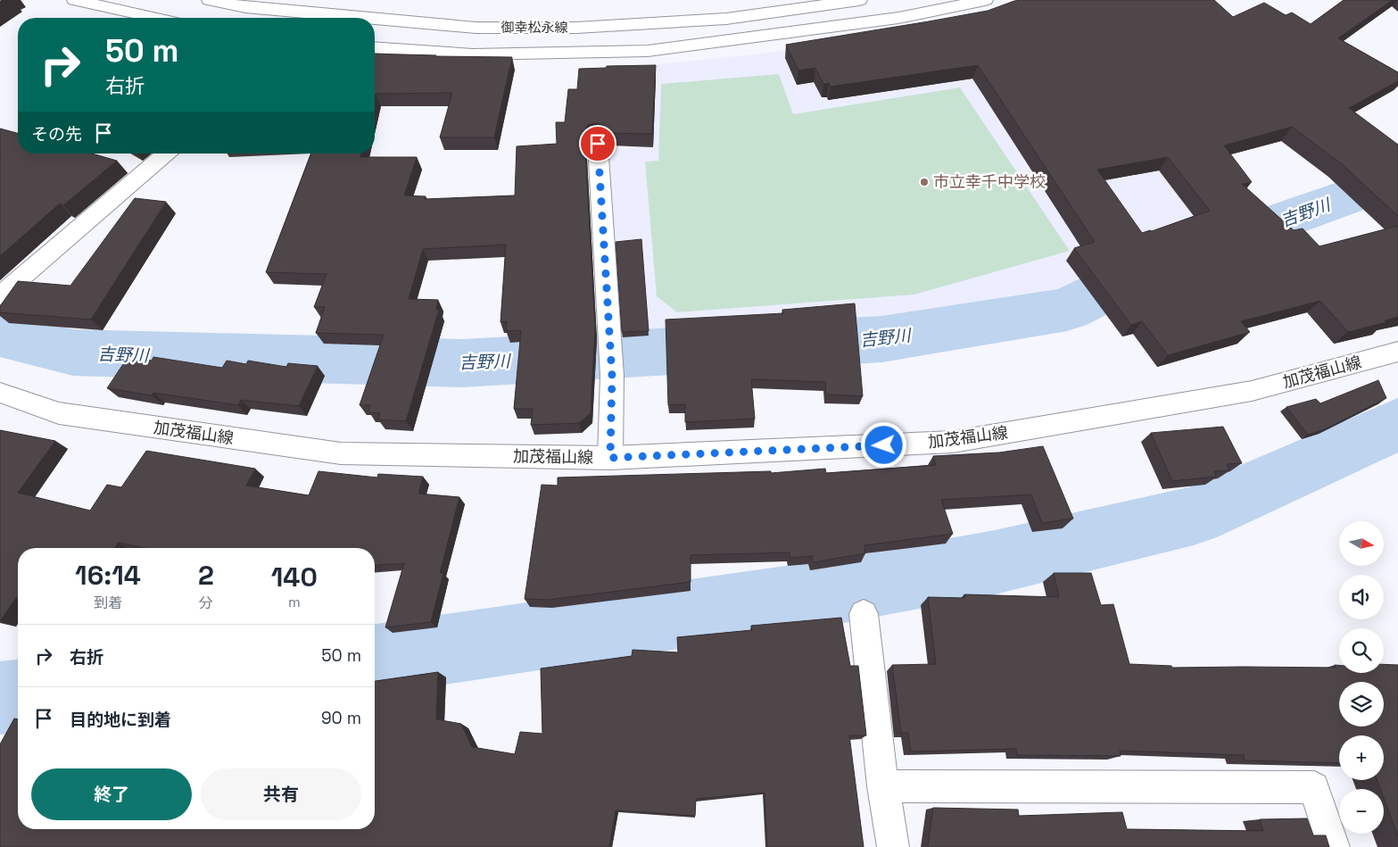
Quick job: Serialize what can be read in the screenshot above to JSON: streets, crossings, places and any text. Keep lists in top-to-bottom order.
{
  "streets": {
    "main road": ["御幸松永線", "加茂福山線"]
  },
  "water": ["吉野川"],
  "places": ["市立幸千中学校"],
  "north": "right",
  "page": {
    "turn": ["50 m", "右折"],
    "then": "その先",
    "map_buttons": ["+", "−"],
    "eta": [
      "16:14",
      "到着",
      "2",
      "分",
      "140",
      "m"
    ],
    "list": [
      {
        "name": "右折",
        "value": "50 m"
      },
      {
        "name": "目的地に到着",
        "value": "90 m"
      }
    ],
    "buttons": ["終了", "共有"]
  }
}
